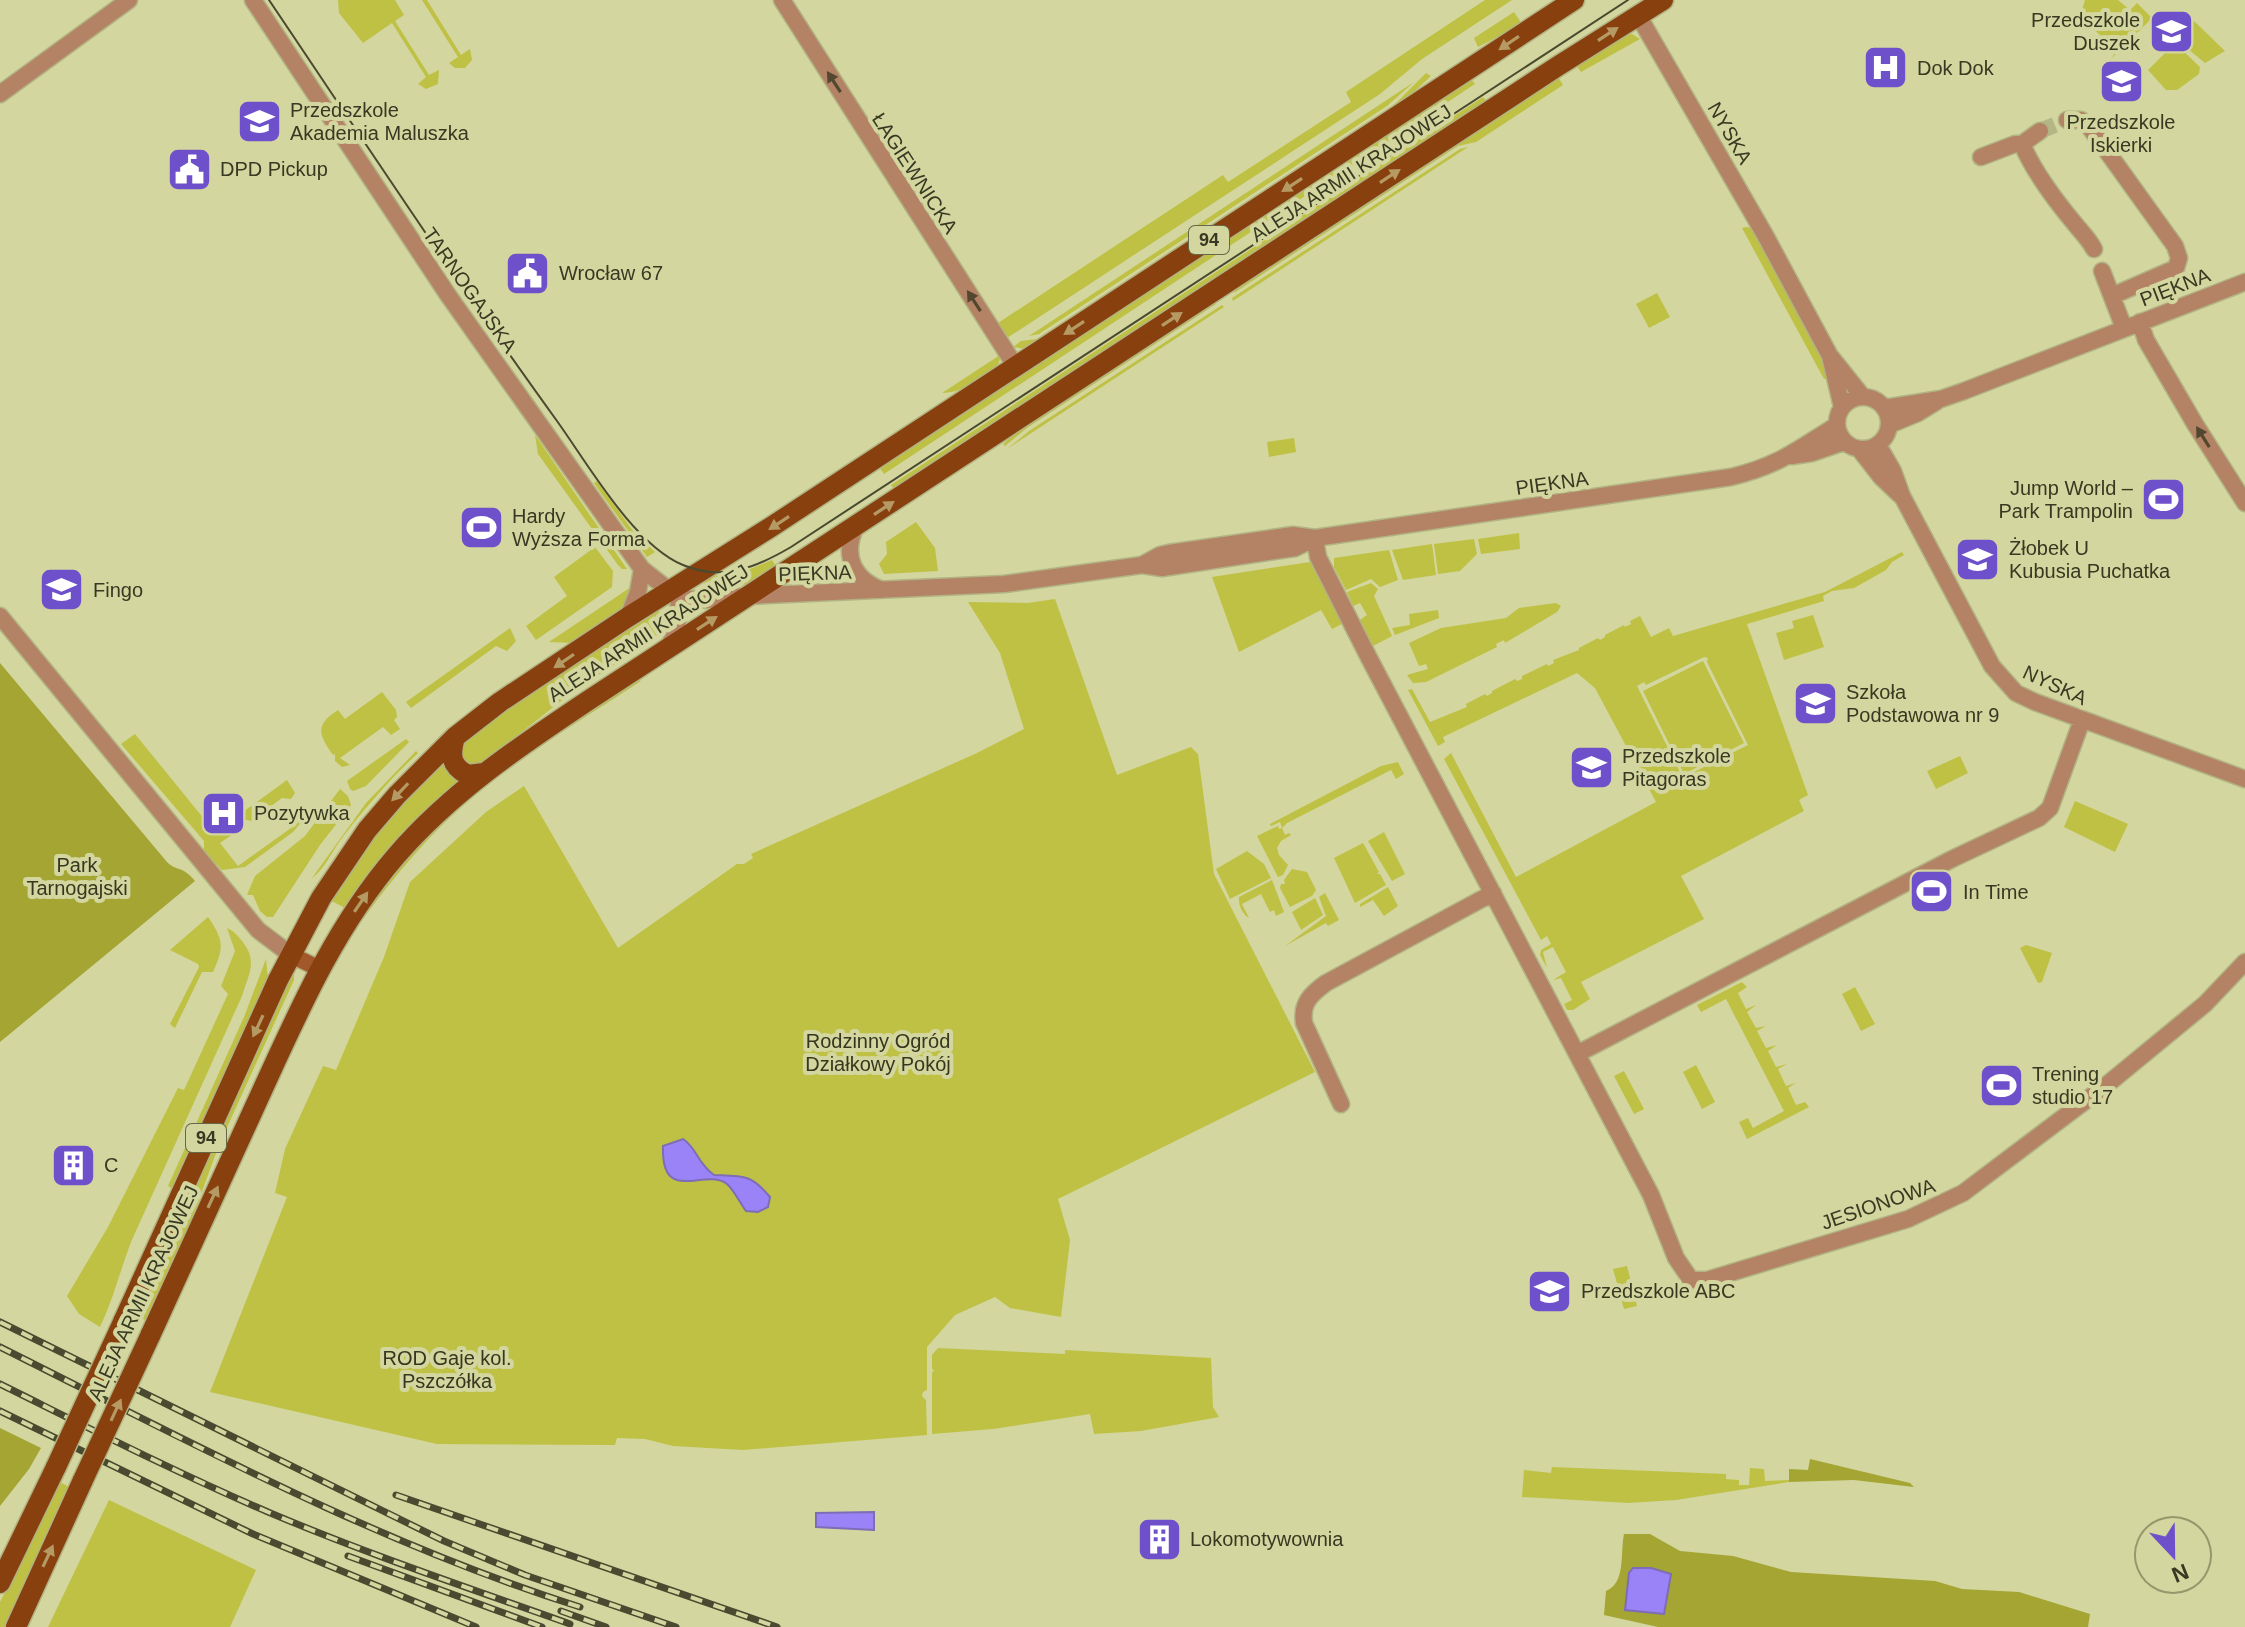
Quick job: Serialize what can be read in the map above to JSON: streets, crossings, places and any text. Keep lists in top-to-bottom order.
{
  "streets": {
    "main road": ["ALEJA ARMII KRAJOWEJ", "94"],
    "street": [
      "NYSKA",
      "ŁAGIEWNICKA",
      "PIĘKNA",
      "TARNOGAJSKA",
      "JESIONOWA"
    ]
  },
  "crossings": [
    ["NYSKA", "ALEJA ARMII KRAJOWEJ"],
    ["NYSKA", "PIĘKNA"],
    ["ŁAGIEWNICKA", "ALEJA ARMII KRAJOWEJ"],
    ["ALEJA ARMII KRAJOWEJ", "PIĘKNA"],
    ["ALEJA ARMII KRAJOWEJ", "TARNOGAJSKA"],
    ["PIĘKNA", "TARNOGAJSKA"]
  ],
  "one_way": ["ŁAGIEWNICKA"],
  "parks": ["Park Tarnogajski", "Rodzinny Ogród Działkowy Pokój", "ROD Gaje kol. Pszczółka"],
  "places": {
    "school or university": [
      "Przedszkole Duszek",
      "Przedszkole Iskierki",
      "Przedszkole Akademia Maluszka",
      "Żłobek U Kubusia Puchatka",
      "Fingo",
      "Szkoła Podstawowa nr 9",
      "Przedszkole Pitagoras",
      "Przedszkole ABC"
    ],
    "hospital": ["Dok Dok", "Pozytywka"],
    "public building": ["DPD Pickup", "Wrocław 67"],
    "sports": [
      "Jump World – Park Trampolin",
      "Hardy Wyższa Forma",
      "In Time",
      "Trening studio 17"
    ],
    "building": ["C", "Lokomotywownia"]
  },
  "north": "bottom"
}
